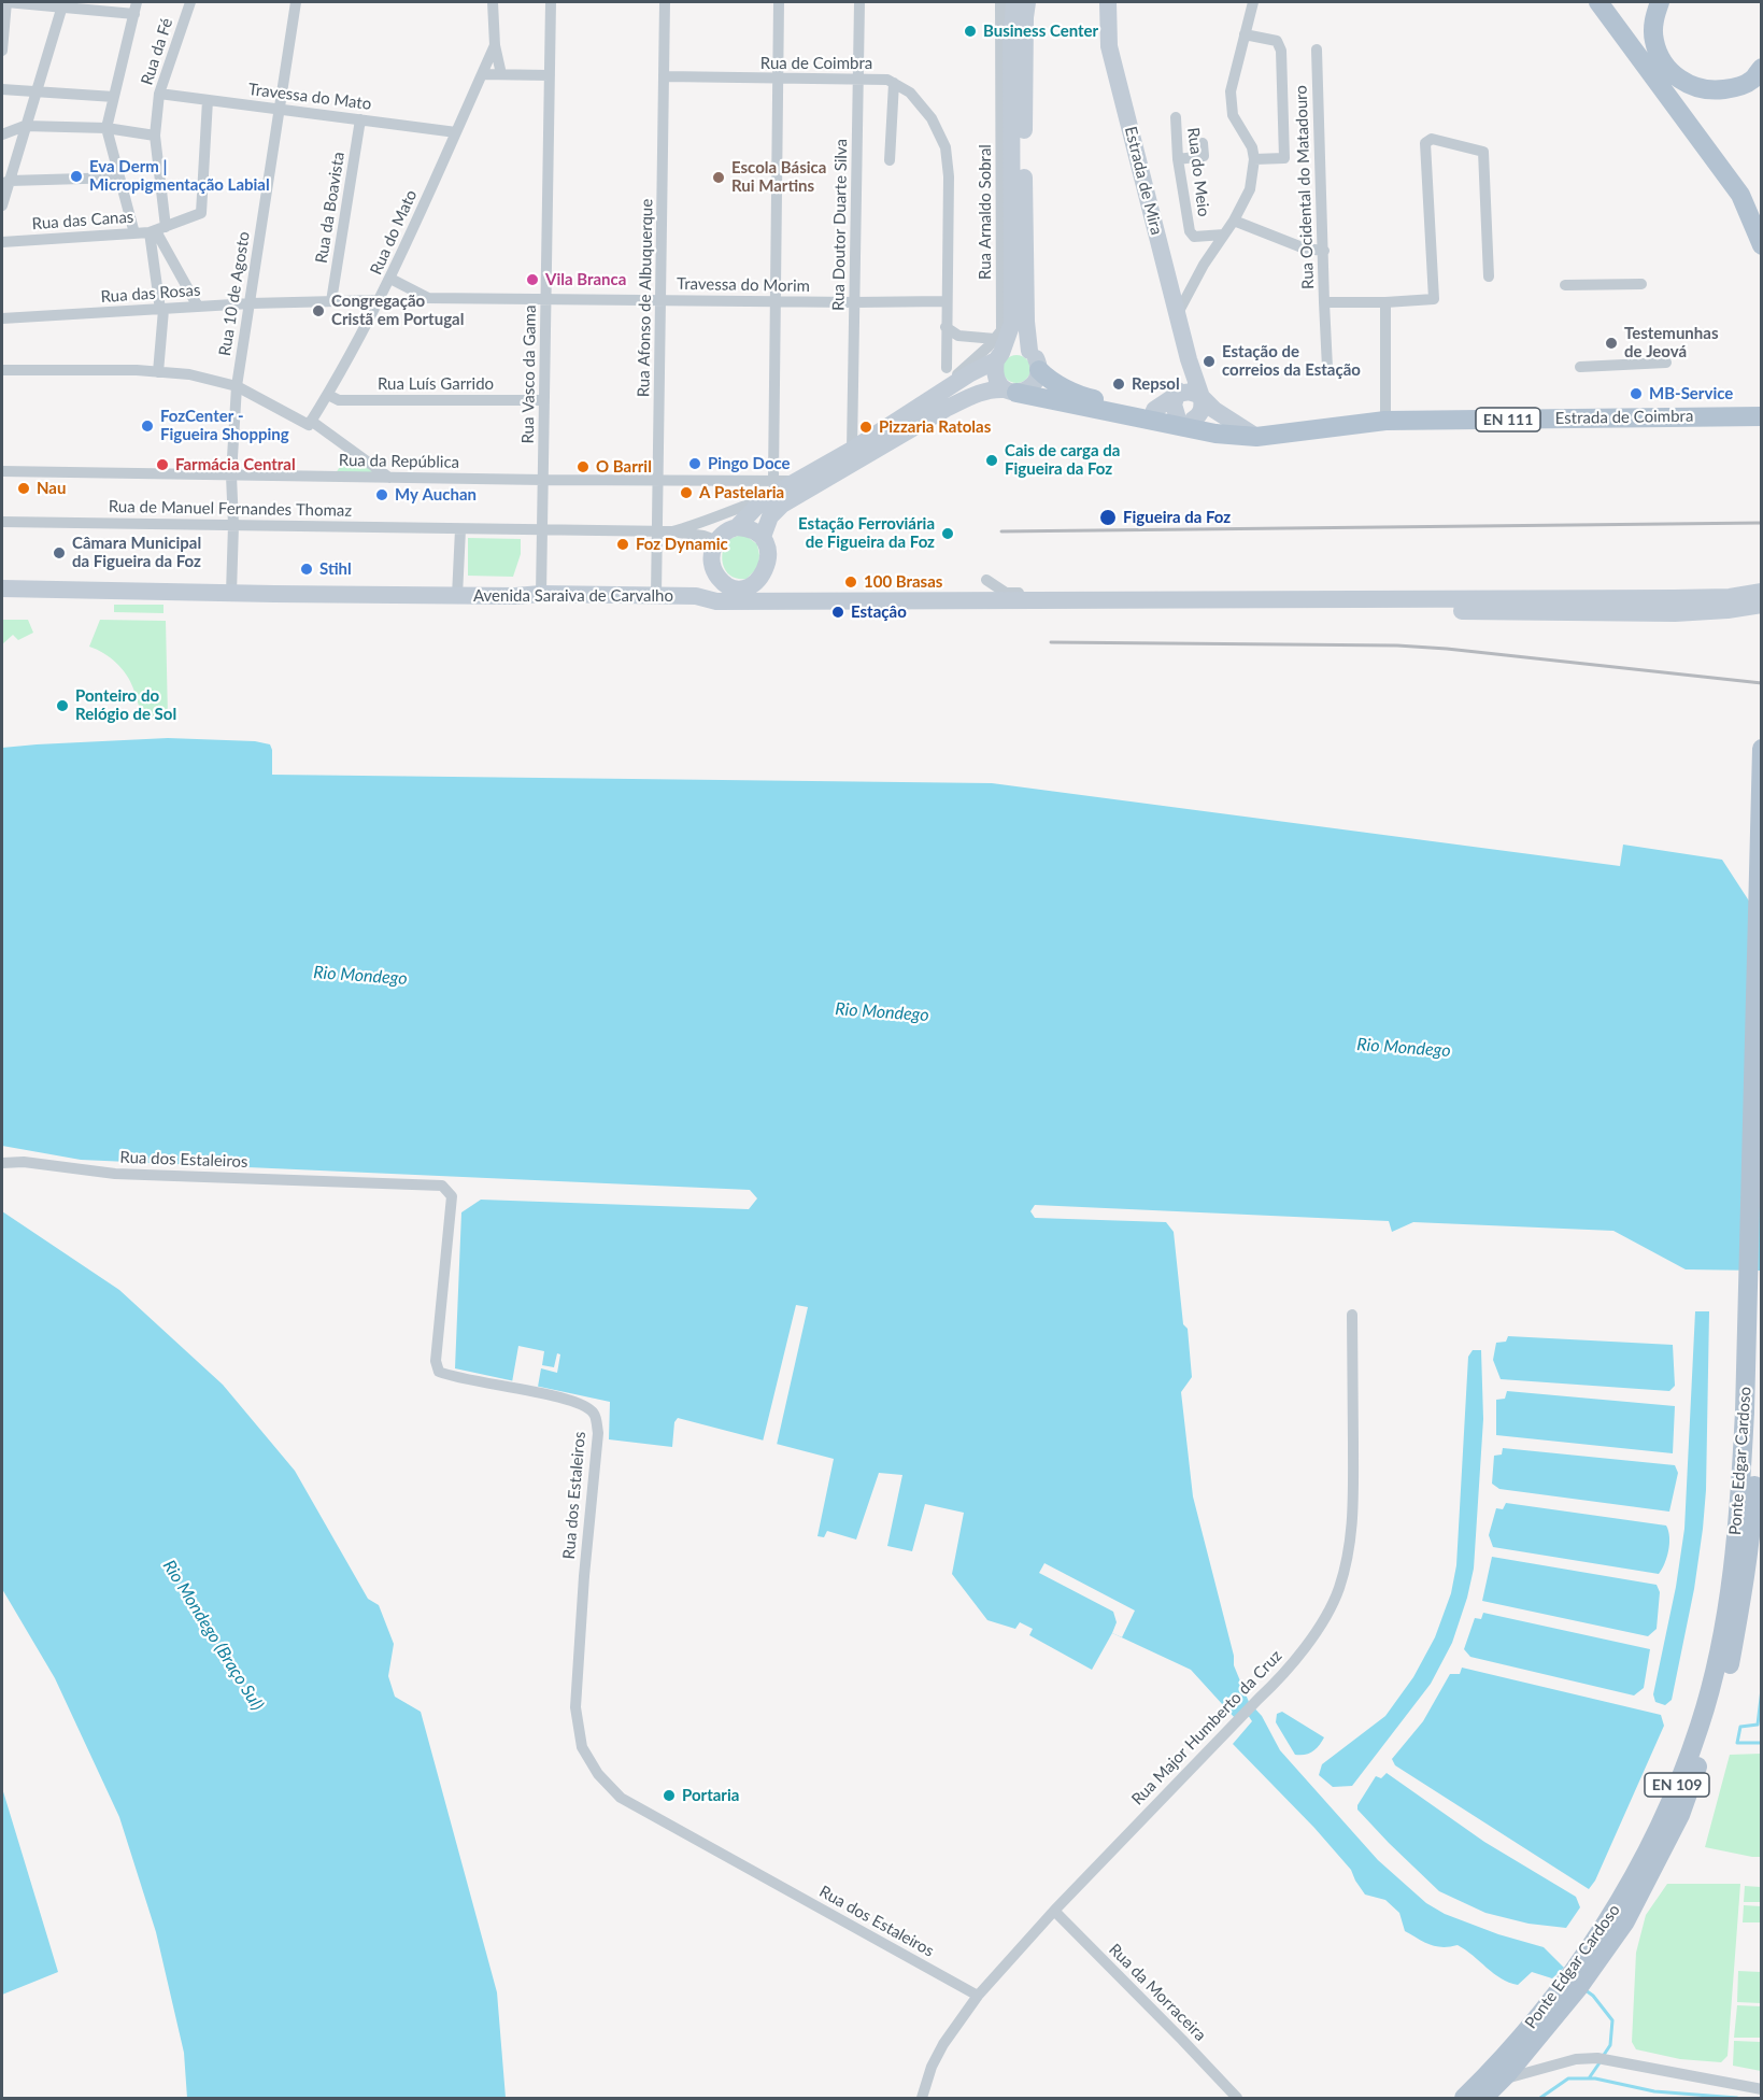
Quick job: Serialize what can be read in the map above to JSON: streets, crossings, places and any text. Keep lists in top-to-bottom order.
{
  "streets": {
    "main road": [
      "Estrada de Mira",
      "Estrada de Coimbra",
      "EN 111",
      "Avenida Saraiva de Carvalho",
      "Ponte Edgar Cardoso",
      "EN 109"
    ],
    "street": [
      "Rua da Fé",
      "Rua de Coimbra",
      "Travessa do Mato",
      "Rua do Meio",
      "Rua Ocidental do Matadouro",
      "Rua da Boavista",
      "Rua Arnaldo Sobral",
      "Rua das Canas",
      "Rua Doutor Duarte Silva",
      "Rua do Mato",
      "Travessa do Morim",
      "Rua das Rosas",
      "Rua 10 de Agosto",
      "Rua Afonso de Albuquerque",
      "Rua Vasco da Gama",
      "Rua Luís Garrido",
      "Rua da República",
      "Rua de Manuel Fernandes Thomaz",
      "Rua dos Estaleiros",
      "Rua Major Humberto da Cruz",
      "Rua da Morraceira"
    ]
  },
  "crossings": [
    ["Rua da Fé", "Travessa do Mato"],
    ["Rua da Fé", "Rua das Canas"],
    ["Rua da Fé", "Rua das Rosas"],
    ["Rua de Coimbra", "Rua Doutor Duarte Silva"],
    ["Rua de Coimbra", "Travessa do Morim"],
    ["Rua de Coimbra", "Rua Afonso de Albuquerque"],
    ["Travessa do Mato", "Rua da Boavista"],
    ["Travessa do Mato", "Rua das Canas"],
    ["Travessa do Mato", "Rua do Mato"],
    ["Travessa do Mato", "Rua 10 de Agosto"],
    ["Estrada de Mira", "EN 111"],
    ["Rua da Boavista", "Rua das Rosas"],
    ["Rua Arnaldo Sobral", "EN 111"],
    ["Rua Doutor Duarte Silva", "Travessa do Morim"],
    ["Rua do Mato", "Travessa do Morim"],
    ["Rua do Mato", "Rua das Rosas"],
    ["Rua do Mato", "Rua Luís Garrido"],
    ["Travessa do Morim", "Rua Afonso de Albuquerque"],
    ["Travessa do Morim", "Rua Vasco da Gama"],
    ["Rua das Rosas", "Rua 10 de Agosto"],
    ["Rua 10 de Agosto", "Rua da República"],
    ["Rua 10 de Agosto", "Rua de Manuel Fernandes Thomaz"],
    ["Rua 10 de Agosto", "Avenida Saraiva de Carvalho"],
    ["Rua Afonso de Albuquerque", "Rua da República"],
    ["Rua Afonso de Albuquerque", "Rua de Manuel Fernandes Thomaz"],
    ["Rua Afonso de Albuquerque", "Avenida Saraiva de Carvalho"],
    ["Rua Vasco da Gama", "Rua Luís Garrido"],
    ["Rua Vasco da Gama", "Rua da República"],
    ["Rua Vasco da Gama", "Rua de Manuel Fernandes Thomaz"],
    ["Rua Vasco da Gama", "Avenida Saraiva de Carvalho"],
    ["Estrada de Coimbra", "EN 111"],
    ["Rua dos Estaleiros", "Rua Major Humberto da Cruz"],
    ["Rua Major Humberto da Cruz", "Rua da Morraceira"]
  ],
  "water": ["Rio Mondego", "Rio Mondego (Braço Sul)"],
  "places": [
    "Business Center",
    "Eva Derm | Micropigmentação Labial",
    "Escola Básica Rui Martins",
    "Vila Branca",
    "Congregação Cristã em Portugal",
    "Testemunhas de Jeová",
    "Estação de correios da Estação",
    "Repsol",
    "MB-Service",
    "FozCenter - Figueira Shopping",
    "Pizzaria Ratolas",
    "Cais de carga da Figueira da Foz",
    "Pingo Doce",
    "Farmácia Central",
    "O Barril",
    "Nau",
    "A Pastelaria",
    "My Auchan",
    "Figueira da Foz",
    "Estação Ferroviária de Figueira da Foz",
    "Foz Dynamic",
    "Câmara Municipal da Figueira da Foz",
    "Stihl",
    "100 Brasas",
    "Estaçâo",
    "Ponteiro do Relógio de Sol",
    "Portaria"
  ]
}
